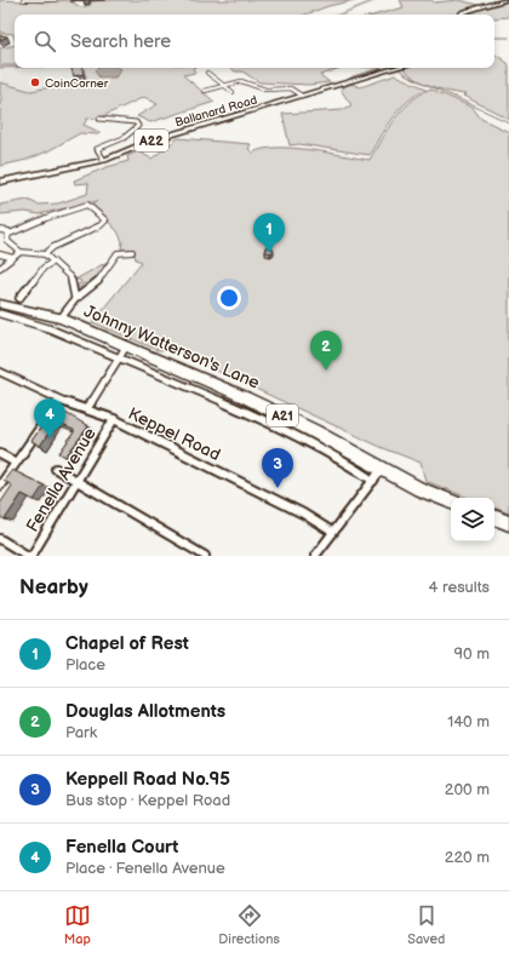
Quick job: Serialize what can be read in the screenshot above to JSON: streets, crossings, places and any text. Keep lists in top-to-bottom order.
{
  "streets": {
    "highway": ["Johnny Watterson's Lane", "A21"],
    "main road": ["Ballanard Road", "A22"],
    "street": ["Keppel Road", "Fenella Avenue"]
  },
  "crossings": [
    ["Johnny Watterson's Lane", "Fenella Avenue"],
    ["Keppel Road", "Fenella Avenue"]
  ],
  "places": ["CoinCorner"],
  "page": {
    "search": "Search here",
    "pins": [
      "1",
      "2",
      "4",
      "3"
    ],
    "heading": ["Nearby", "4 results"],
    "list": [
      {
        "mark": "1",
        "name": "Chapel of Rest",
        "note": "Place",
        "value": "90 m"
      },
      {
        "mark": "2",
        "name": "Douglas Allotments",
        "note": "Park",
        "value": "140 m"
      },
      {
        "mark": "3",
        "name": "Keppell Road No.95",
        "note": "Bus stop · Keppel Road",
        "value": "200 m"
      },
      {
        "mark": "4",
        "name": "Fenella Court",
        "note": "Place · Fenella Avenue",
        "value": "220 m"
      }
    ],
    "nav": ["Map", "Directions", "Saved"]
  }
}
